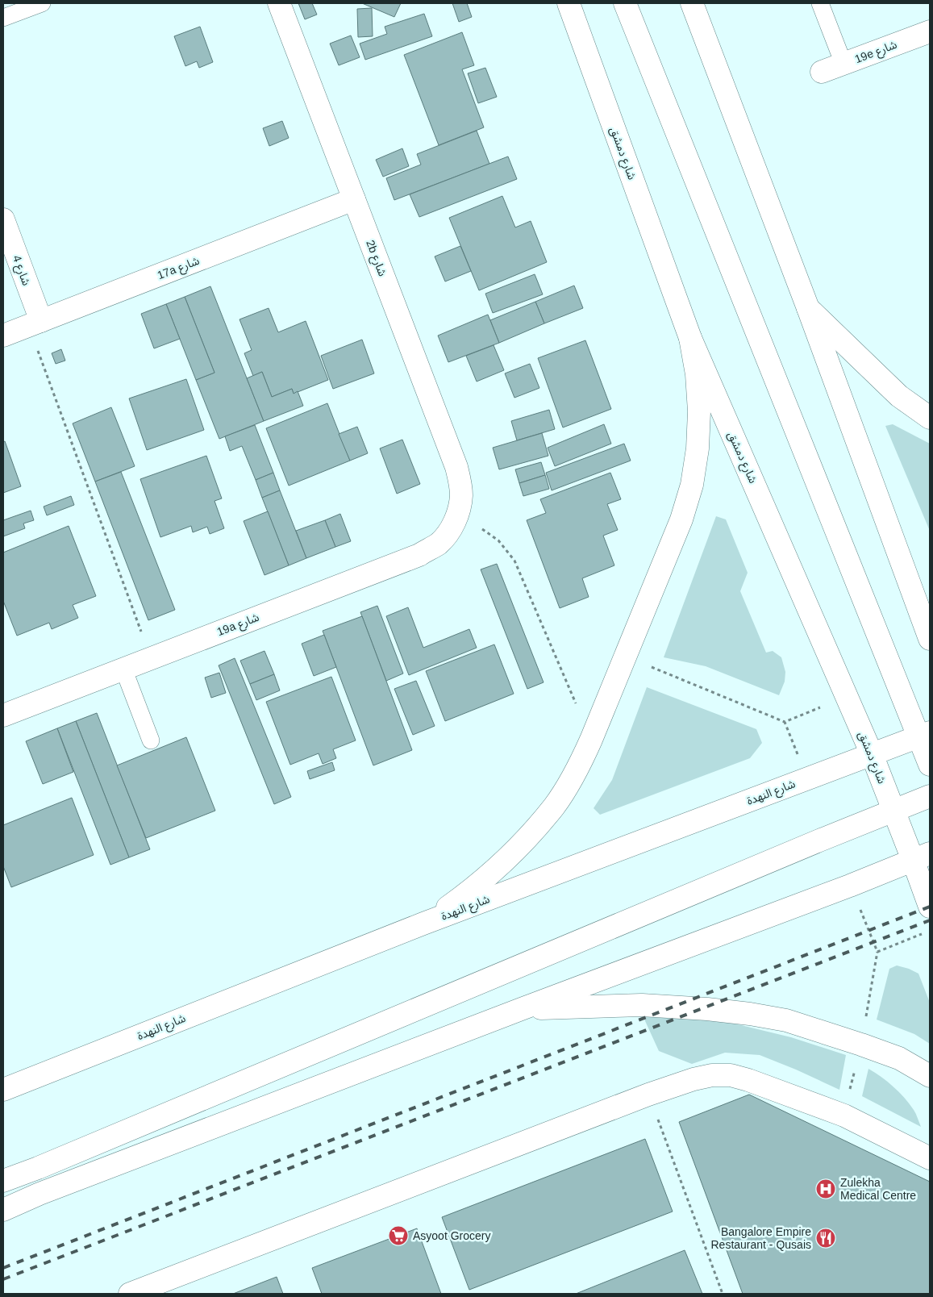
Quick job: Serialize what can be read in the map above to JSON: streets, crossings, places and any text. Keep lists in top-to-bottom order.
{
  "streets": {
    "main road": [
      "19e شارع",
      "شارع دمشق",
      "2b شارع",
      "17a شارع",
      "شارع 4",
      "19a شارع",
      "شارع النهدة"
    ]
  },
  "crossings": [
    ["شارع دمشق", "شارع النهدة"],
    ["2b شارع", "17a شارع"],
    ["2b شارع", "19a شارع"],
    ["17a شارع", "شارع 4"]
  ],
  "places": {
    "hospital": ["Zulekha Medical Centre"],
    "supermarket": ["Asyoot Grocery"],
    "restaurant": ["Bangalore Empire Restaurant - Qusais"]
  }
}
